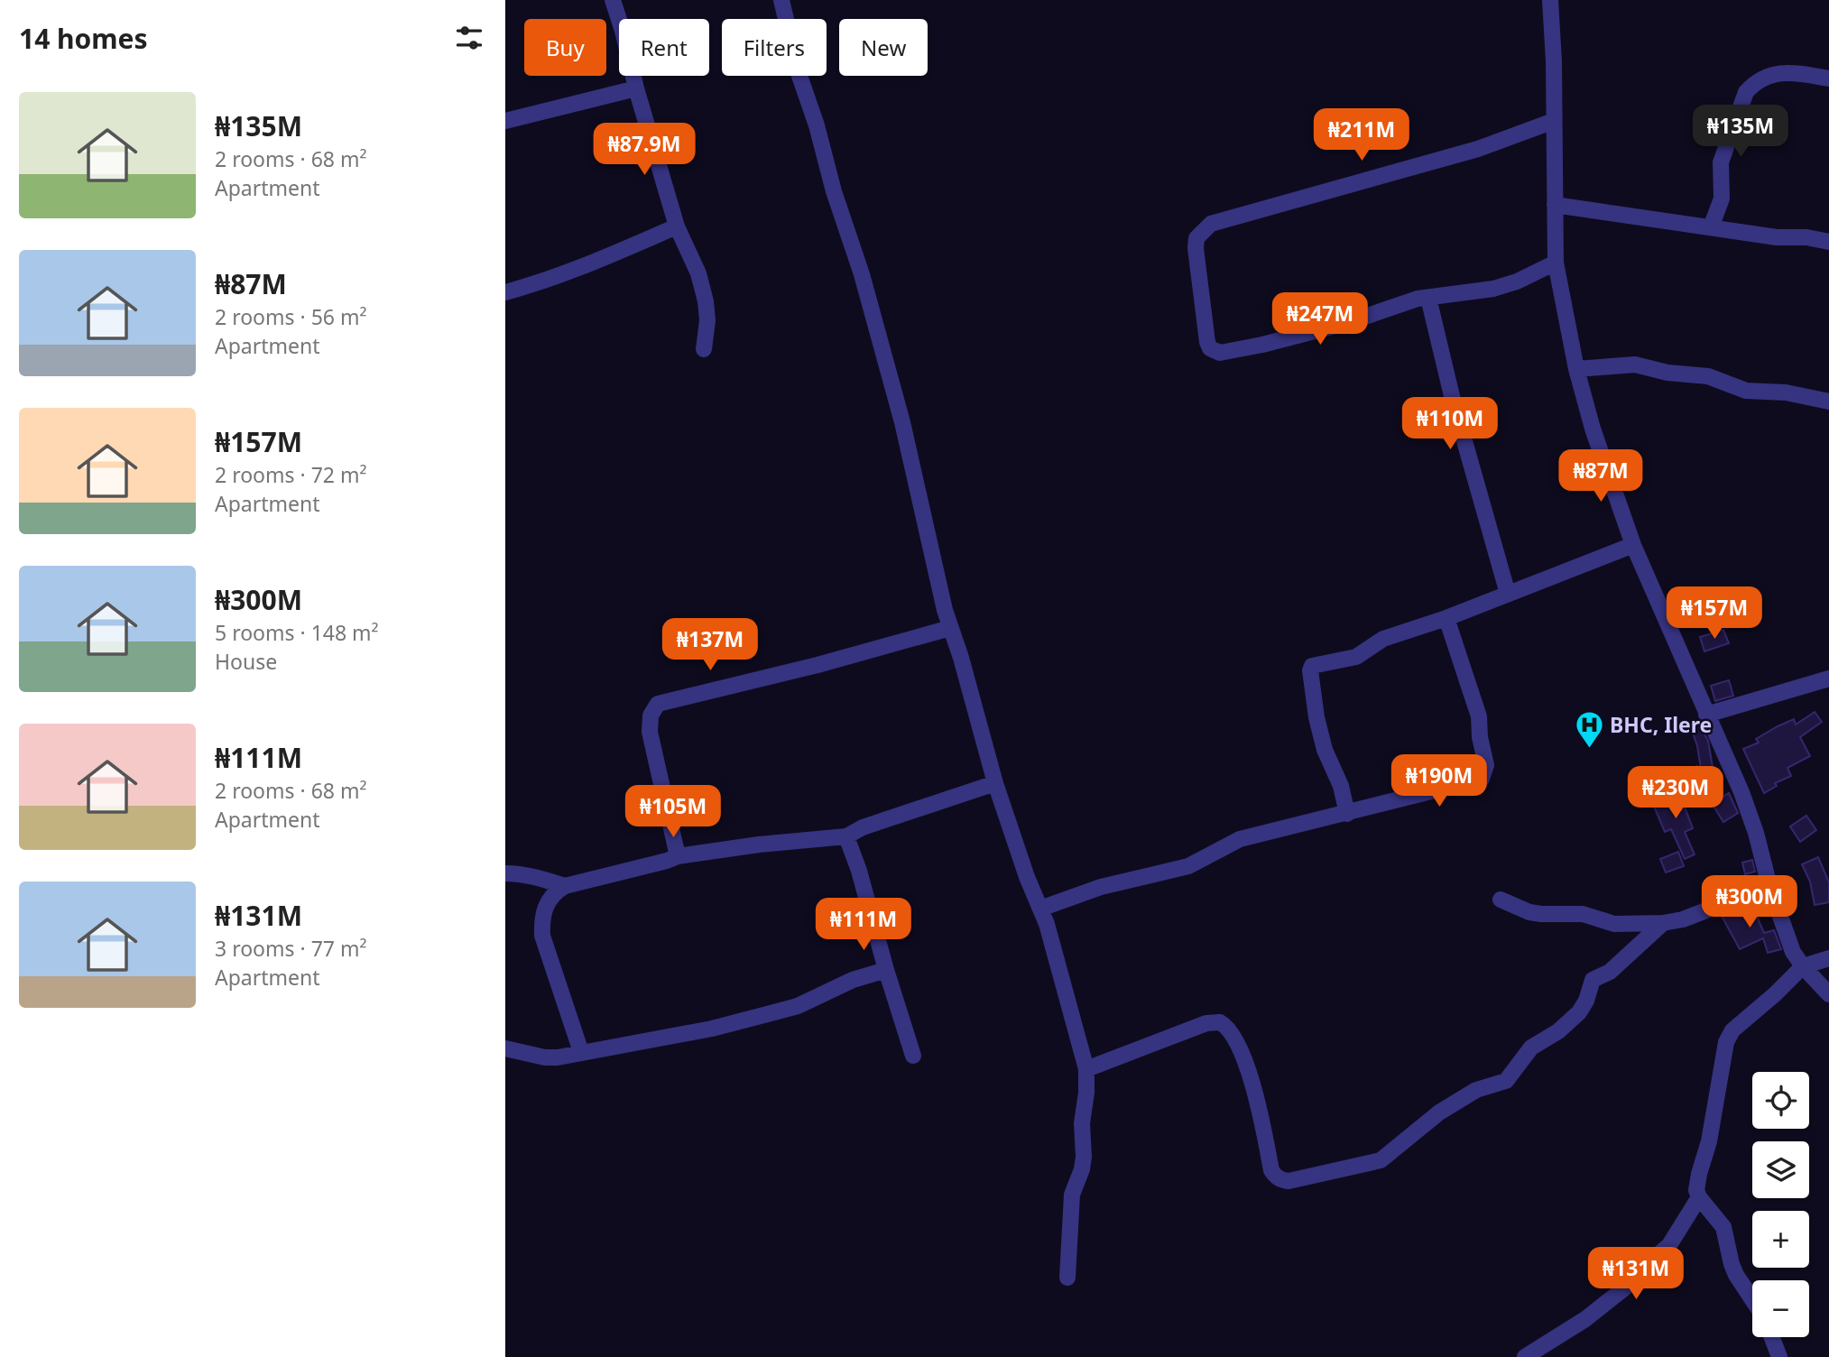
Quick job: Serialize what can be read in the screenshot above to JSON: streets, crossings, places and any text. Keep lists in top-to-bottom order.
{
  "places": {
    "hospital": ["BHC, Ilere"]
  },
  "page": {
    "heading": "14 homes",
    "chip": [
      "Buy",
      "Rent",
      "Filters",
      "New"
    ],
    "list": [
      {
        "name": "₦135M",
        "note": "2 rooms · 68 m² · Apartment"
      },
      {
        "name": "₦87M",
        "note": "2 rooms · 56 m² · Apartment"
      },
      {
        "name": "₦157M",
        "note": "2 rooms · 72 m² · Apartment"
      },
      {
        "name": "₦300M",
        "note": "5 rooms · 148 m² · House"
      },
      {
        "name": "₦111M",
        "note": "2 rooms · 68 m² · Apartment"
      },
      {
        "name": "₦131M",
        "note": "3 rooms · 77 m² · Apartment"
      }
    ],
    "price": [
      "₦135M",
      "₦211M",
      "₦87.9M",
      "₦247M",
      "₦110M",
      "₦87M",
      "₦157M",
      "₦137M",
      "₦190M",
      "₦230M",
      "₦105M",
      "₦300M",
      "₦111M",
      "₦131M"
    ],
    "map_buttons": ["+", "−"]
  }
}
